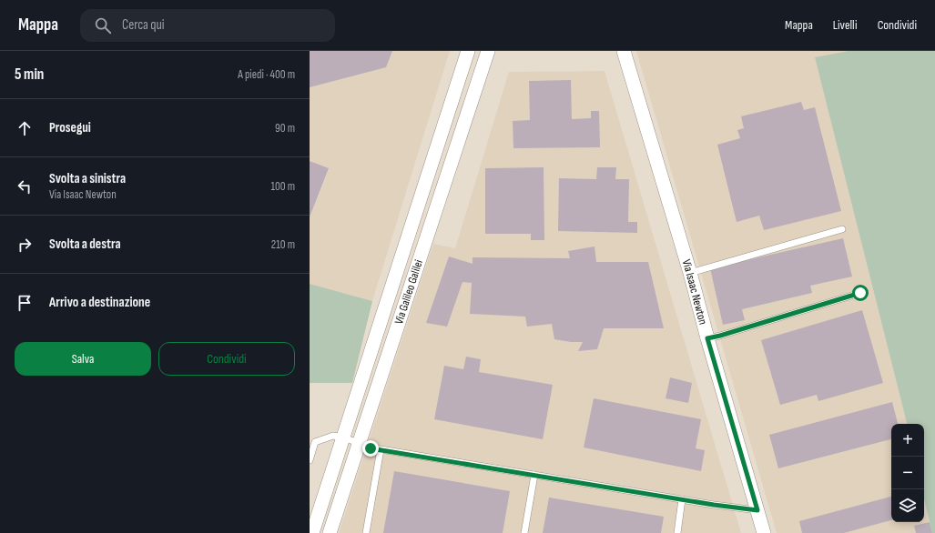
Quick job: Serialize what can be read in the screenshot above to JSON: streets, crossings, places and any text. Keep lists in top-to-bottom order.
{
  "streets": {
    "street": ["Via Galileo Galilei", "Via Isaac Newton"]
  },
  "page": {
    "header": "Mappa",
    "search": "Cerca qui",
    "nav": ["Mappa", "Livelli", "Condividi"],
    "heading": ["5 min", "A piedi · 400 m"],
    "list": [
      ["Prosegui", "90 m"],
      ["Svolta a sinistra", "Via Isaac Newton", "100 m"],
      ["Svolta a destra", "210 m"],
      "Arrivo a destinazione"
    ],
    "buttons": ["Salva", "Condividi"],
    "map_buttons": ["+", "−"]
  }
}
